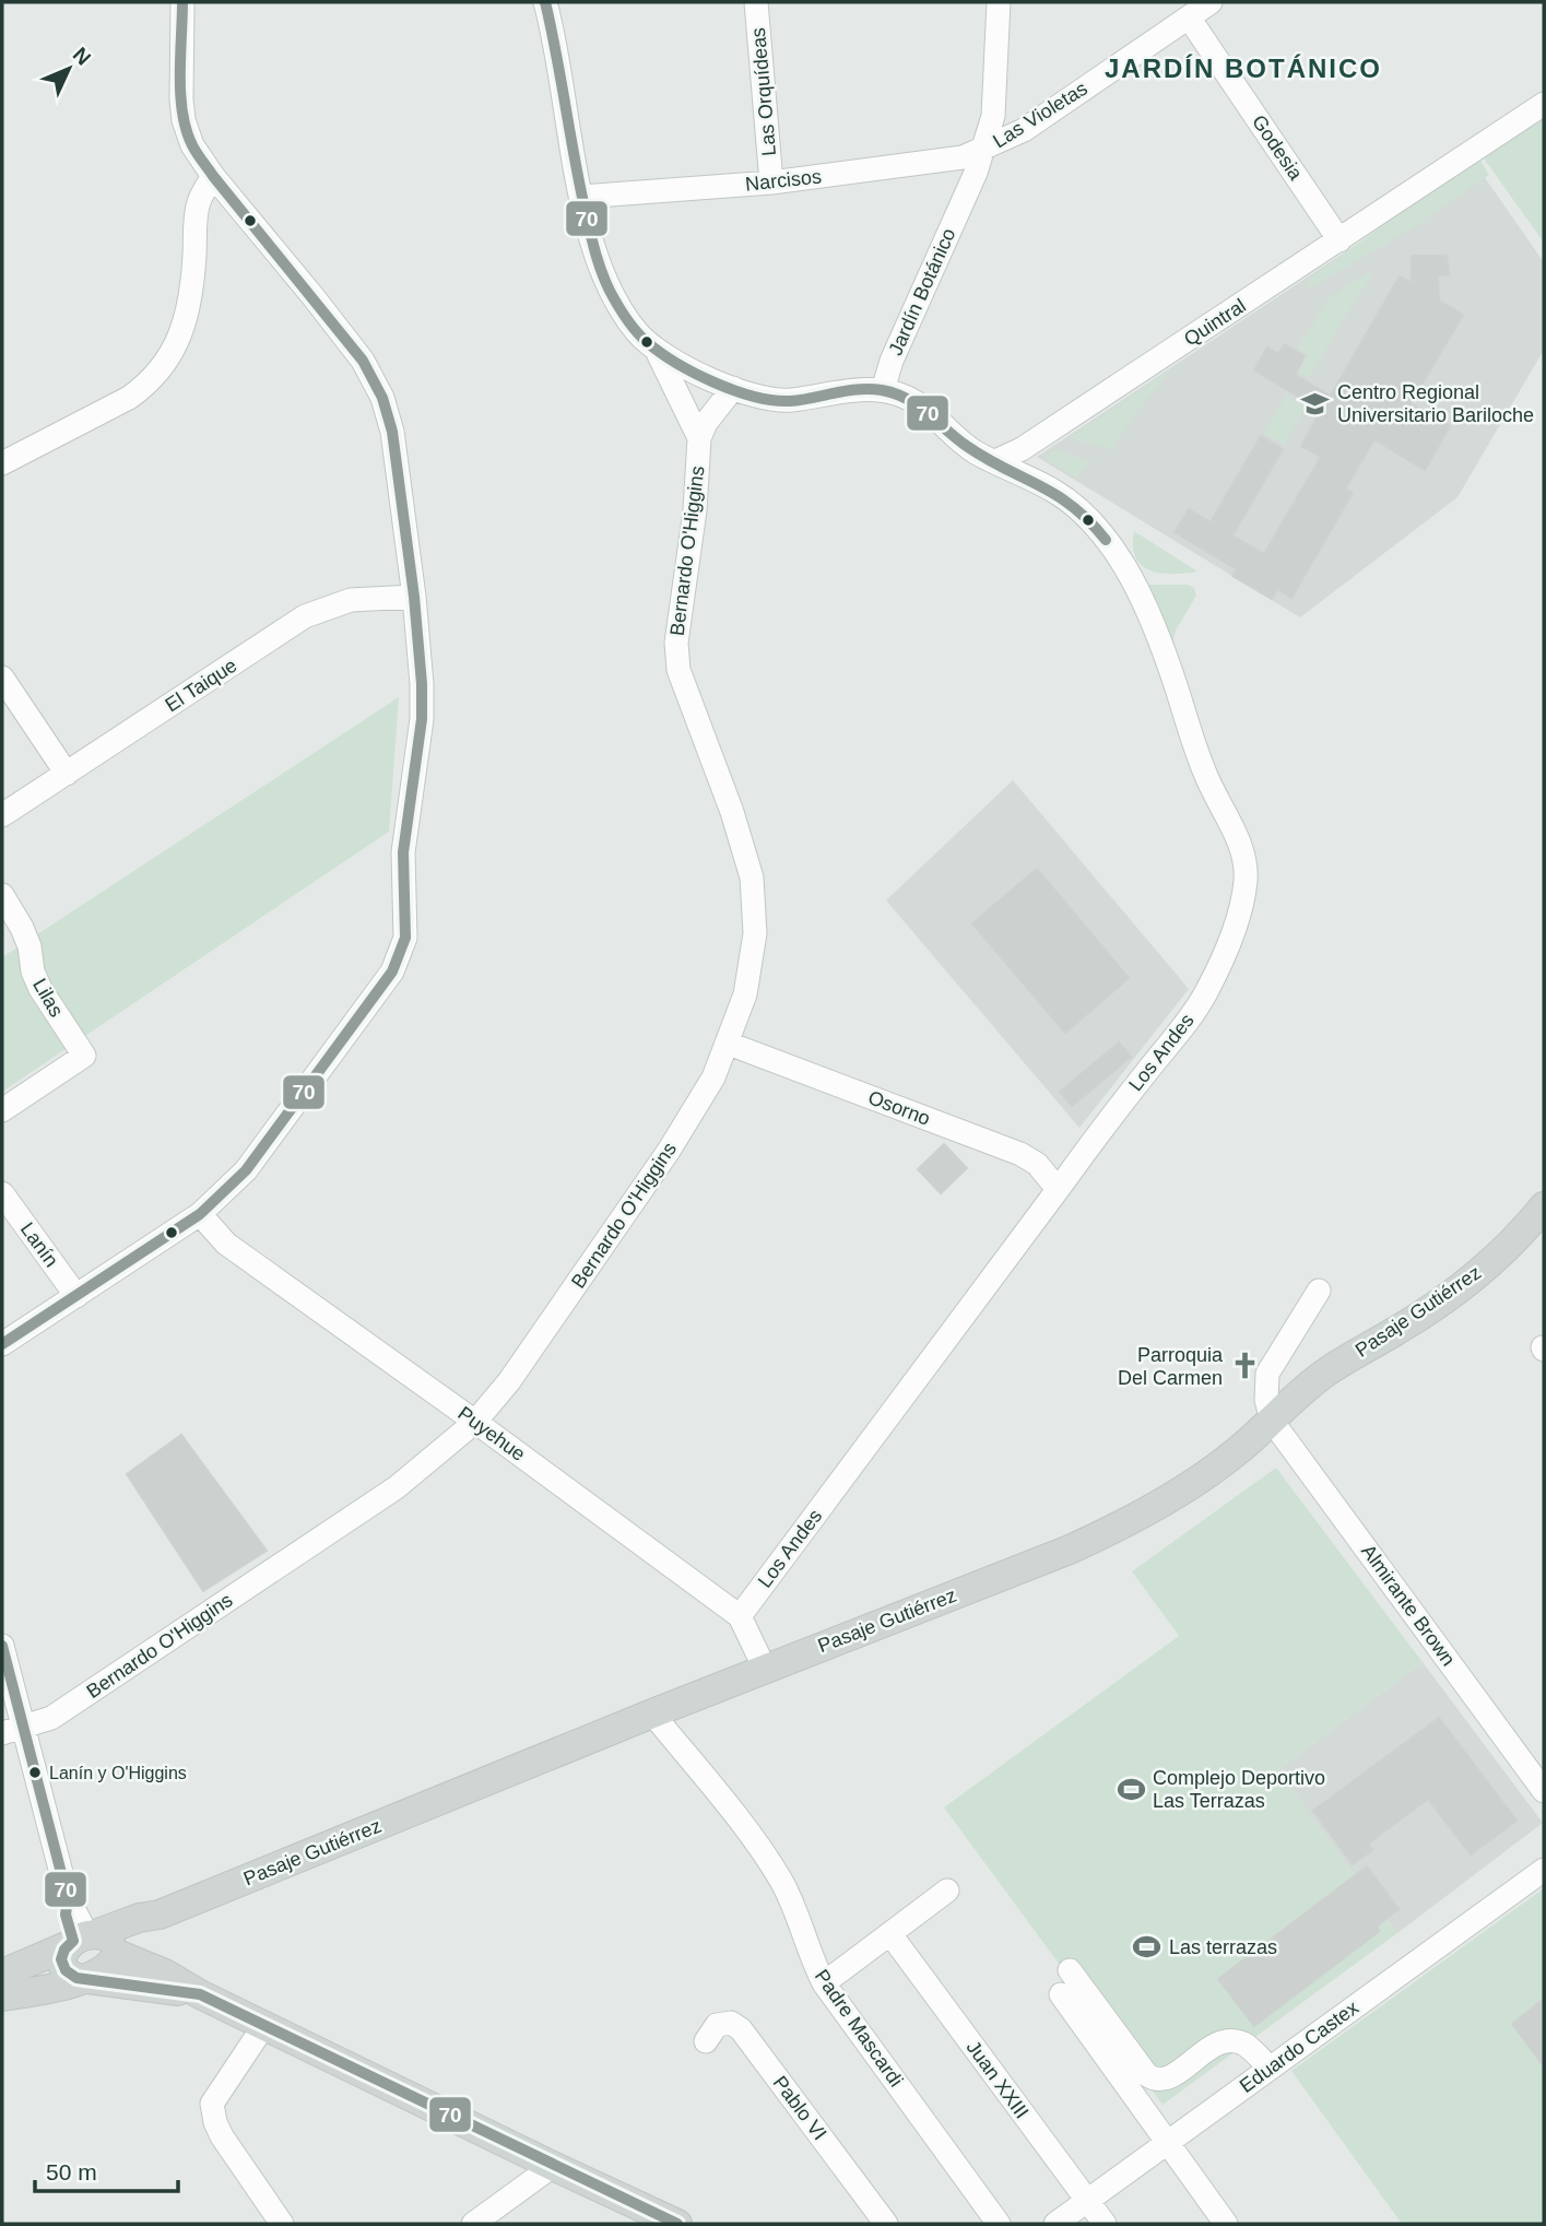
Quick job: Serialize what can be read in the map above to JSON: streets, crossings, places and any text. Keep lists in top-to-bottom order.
{
  "streets": {
    "main road": ["Pasaje Gutiérrez"],
    "street": [
      "Las Orquídeas",
      "Las Violetas",
      "Godesia",
      "Narcisos",
      "Jardín Botánico",
      "Quintral",
      "Bernardo O'Higgins",
      "El Taique",
      "Lilas",
      "Los Andes",
      "Osorno",
      "Lanín",
      "Puyehue",
      "Almirante Brown",
      "Padre Mascardi",
      "Eduardo Castex",
      "Juan XXIII",
      "Pablo VI"
    ]
  },
  "crossings": [
    ["Las Orquídeas", "Narcisos"],
    ["Las Violetas", "Godesia"],
    ["Las Violetas", "Narcisos"],
    ["Las Violetas", "Jardín Botánico"],
    ["Godesia", "Quintral"],
    ["Narcisos", "Jardín Botánico"],
    ["Quintral", "Los Andes"],
    ["Bernardo O'Higgins", "Osorno"],
    ["Bernardo O'Higgins", "Puyehue"],
    ["Los Andes", "Osorno"],
    ["Los Andes", "Puyehue"],
    ["Pasaje Gutiérrez", "Puyehue"],
    ["Pasaje Gutiérrez", "Almirante Brown"],
    ["Pasaje Gutiérrez", "Padre Mascardi"],
    ["Eduardo Castex", "Juan XXIII"]
  ],
  "districts": ["JARDÍN BOTÁNICO"],
  "places": {
    "school or university": ["Centro Regional Universitario Bariloche"],
    "church": ["Parroquia Del Carmen"],
    "other": ["Lanín y O'Higgins"],
    "sports": ["Complejo Deportivo Las Terrazas", "Las terrazas"]
  },
  "lines": ["transit line 70"],
  "scale_bar": "50 m",
  "north": "top right"
}
